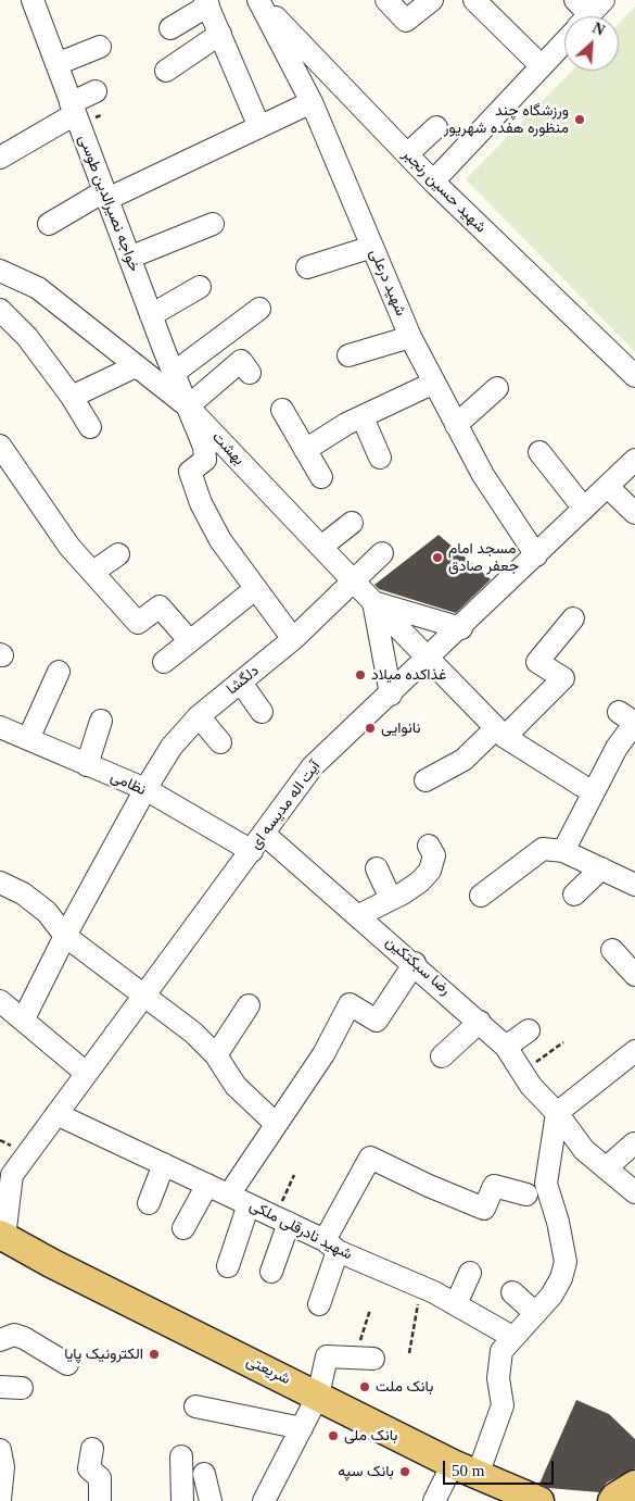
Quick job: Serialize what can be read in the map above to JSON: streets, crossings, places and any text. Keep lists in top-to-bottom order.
{
  "streets": {
    "main road": ["شریعتی"],
    "street": [
      "شهید حسین رنجبر",
      "خواجه نصیرالدین طوسی",
      "شهید درعلی",
      "بهشت",
      "دلگشا",
      "نظامی",
      "آیت اله مدیسه ای",
      "رضا سبکتکین",
      "شهید نادرقلی ملکی"
    ]
  },
  "crossings": [
    ["شهید حسین رنجبر", "شهید درعلی"],
    ["خواجه نصیرالدین طوسی", "بهشت"],
    ["شهید درعلی", "آیت اله مدیسه ای"],
    ["بهشت", "دلگشا"],
    ["بهشت", "آیت اله مدیسه ای"],
    ["دلگشا", "نظامی"],
    ["نظامی", "آیت اله مدیسه ای"],
    ["نظامی", "رضا سبکتکین"],
    ["آیت اله مدیسه ای", "رضا سبکتکین"],
    ["آیت اله مدیسه ای", "شهید نادرقلی ملکی"]
  ],
  "places": [
    "ورزشگاه چند منظوره هفده شهریور",
    "مسجد امام جعفر صادق",
    "غذاکده میلاد",
    "نانوایی",
    "الکترونیک پایا",
    "بانک ملت",
    "بانک ملی",
    "بانک سپه"
  ],
  "scale_bar": "50 m",
  "north": "top right"
}
